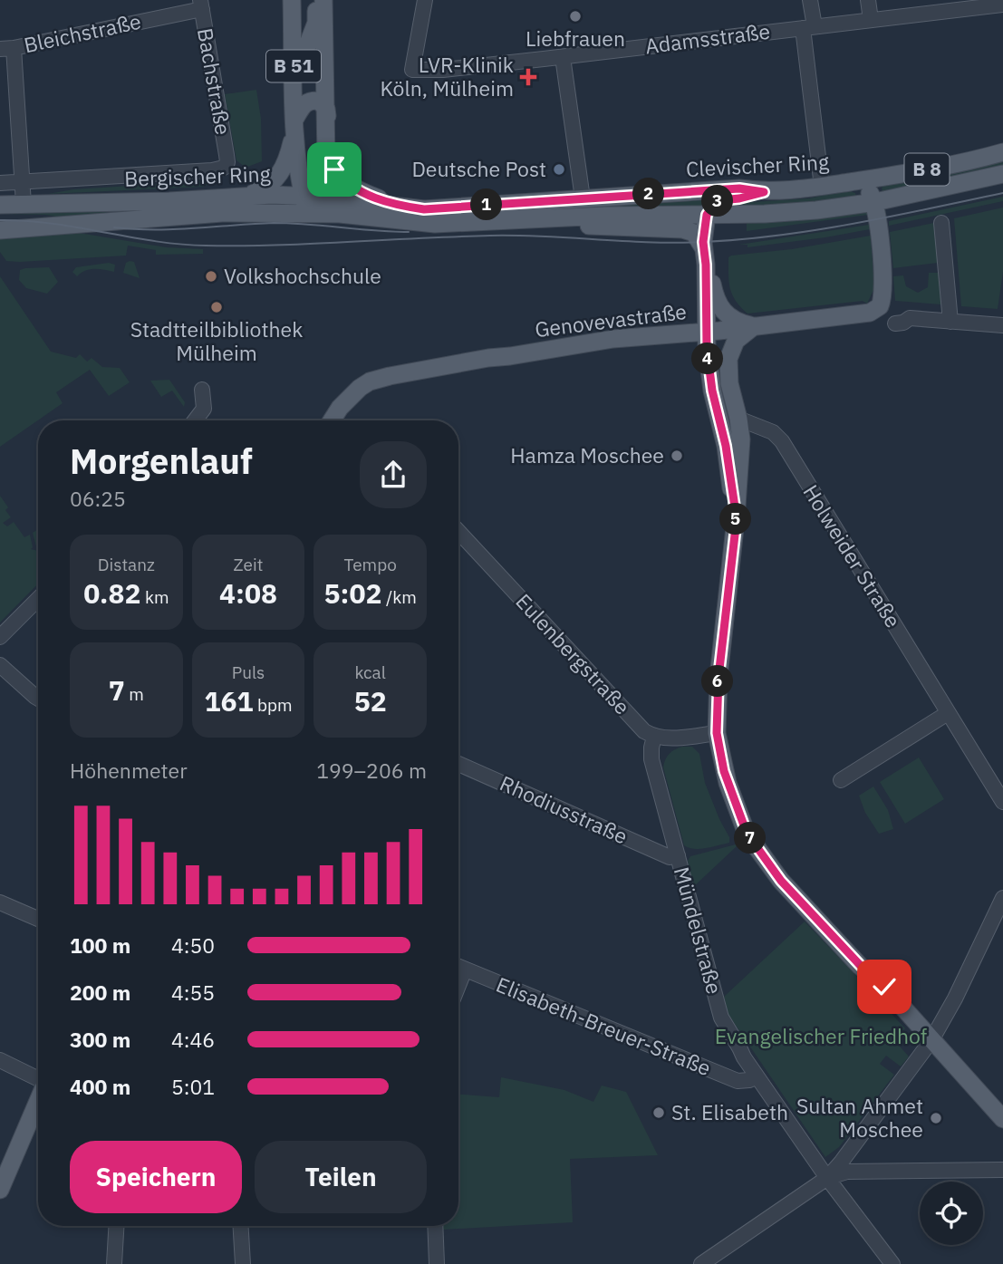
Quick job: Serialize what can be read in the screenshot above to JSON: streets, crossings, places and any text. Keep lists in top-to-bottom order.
{
  "streets": {
    "main road": [
      "B 51",
      "Clevischer Ring",
      "B 8",
      "Bergischer Ring",
      "Genovevastraße"
    ],
    "street": [
      "Bleichstraße",
      "Adamsstraße",
      "Bachstraße",
      "Holweider Straße",
      "Eulenbergstraße",
      "Rhodiusstraße",
      "Mündelstraße",
      "Elisabeth-Breuer-Straße"
    ]
  },
  "crossings": [
    ["Bleichstraße", "Bachstraße"],
    ["B 51", "Clevischer Ring"],
    ["B 51", "Bergischer Ring"],
    ["Bachstraße", "Bergischer Ring"],
    ["Clevischer Ring", "Bergischer Ring"],
    ["B 8", "Genovevastraße"],
    ["Eulenbergstraße", "Mündelstraße"],
    ["Rhodiusstraße", "Mündelstraße"],
    ["Mündelstraße", "Elisabeth-Breuer-Straße"]
  ],
  "parks": ["Evangelischer Friedhof"],
  "places": {
    "other": [
      "Liebfrauen",
      "Deutsche Post",
      "Volkshochschule",
      "Stadtteilbibliothek Mülheim",
      "Hamza Moschee",
      "St. Elisabeth",
      "Sultan Ahmet Moschee"
    ],
    "health": ["LVR-Klinik Köln, Mülheim"]
  },
  "page": {
    "pins": [
      "2",
      "3",
      "1",
      "4",
      "5",
      "6",
      "7"
    ],
    "heading": ["Morgenlauf", "06:25"],
    "stats": [
      ["Distanz", "0.82 km"],
      ["Zeit", "4:08"],
      ["Tempo", "5:02 /km"],
      ["7 m"],
      ["Puls", "161 bpm"],
      ["kcal", "52"]
    ],
    "chart": ["Höhenmeter", "199–206 m"],
    "list": [
      {
        "name": "100 m",
        "note": "4:50"
      },
      {
        "name": "200 m",
        "note": "4:55"
      },
      {
        "name": "300 m",
        "note": "4:46"
      },
      {
        "name": "400 m",
        "note": "5:01"
      }
    ],
    "buttons": ["Speichern", "Teilen"]
  }
}
